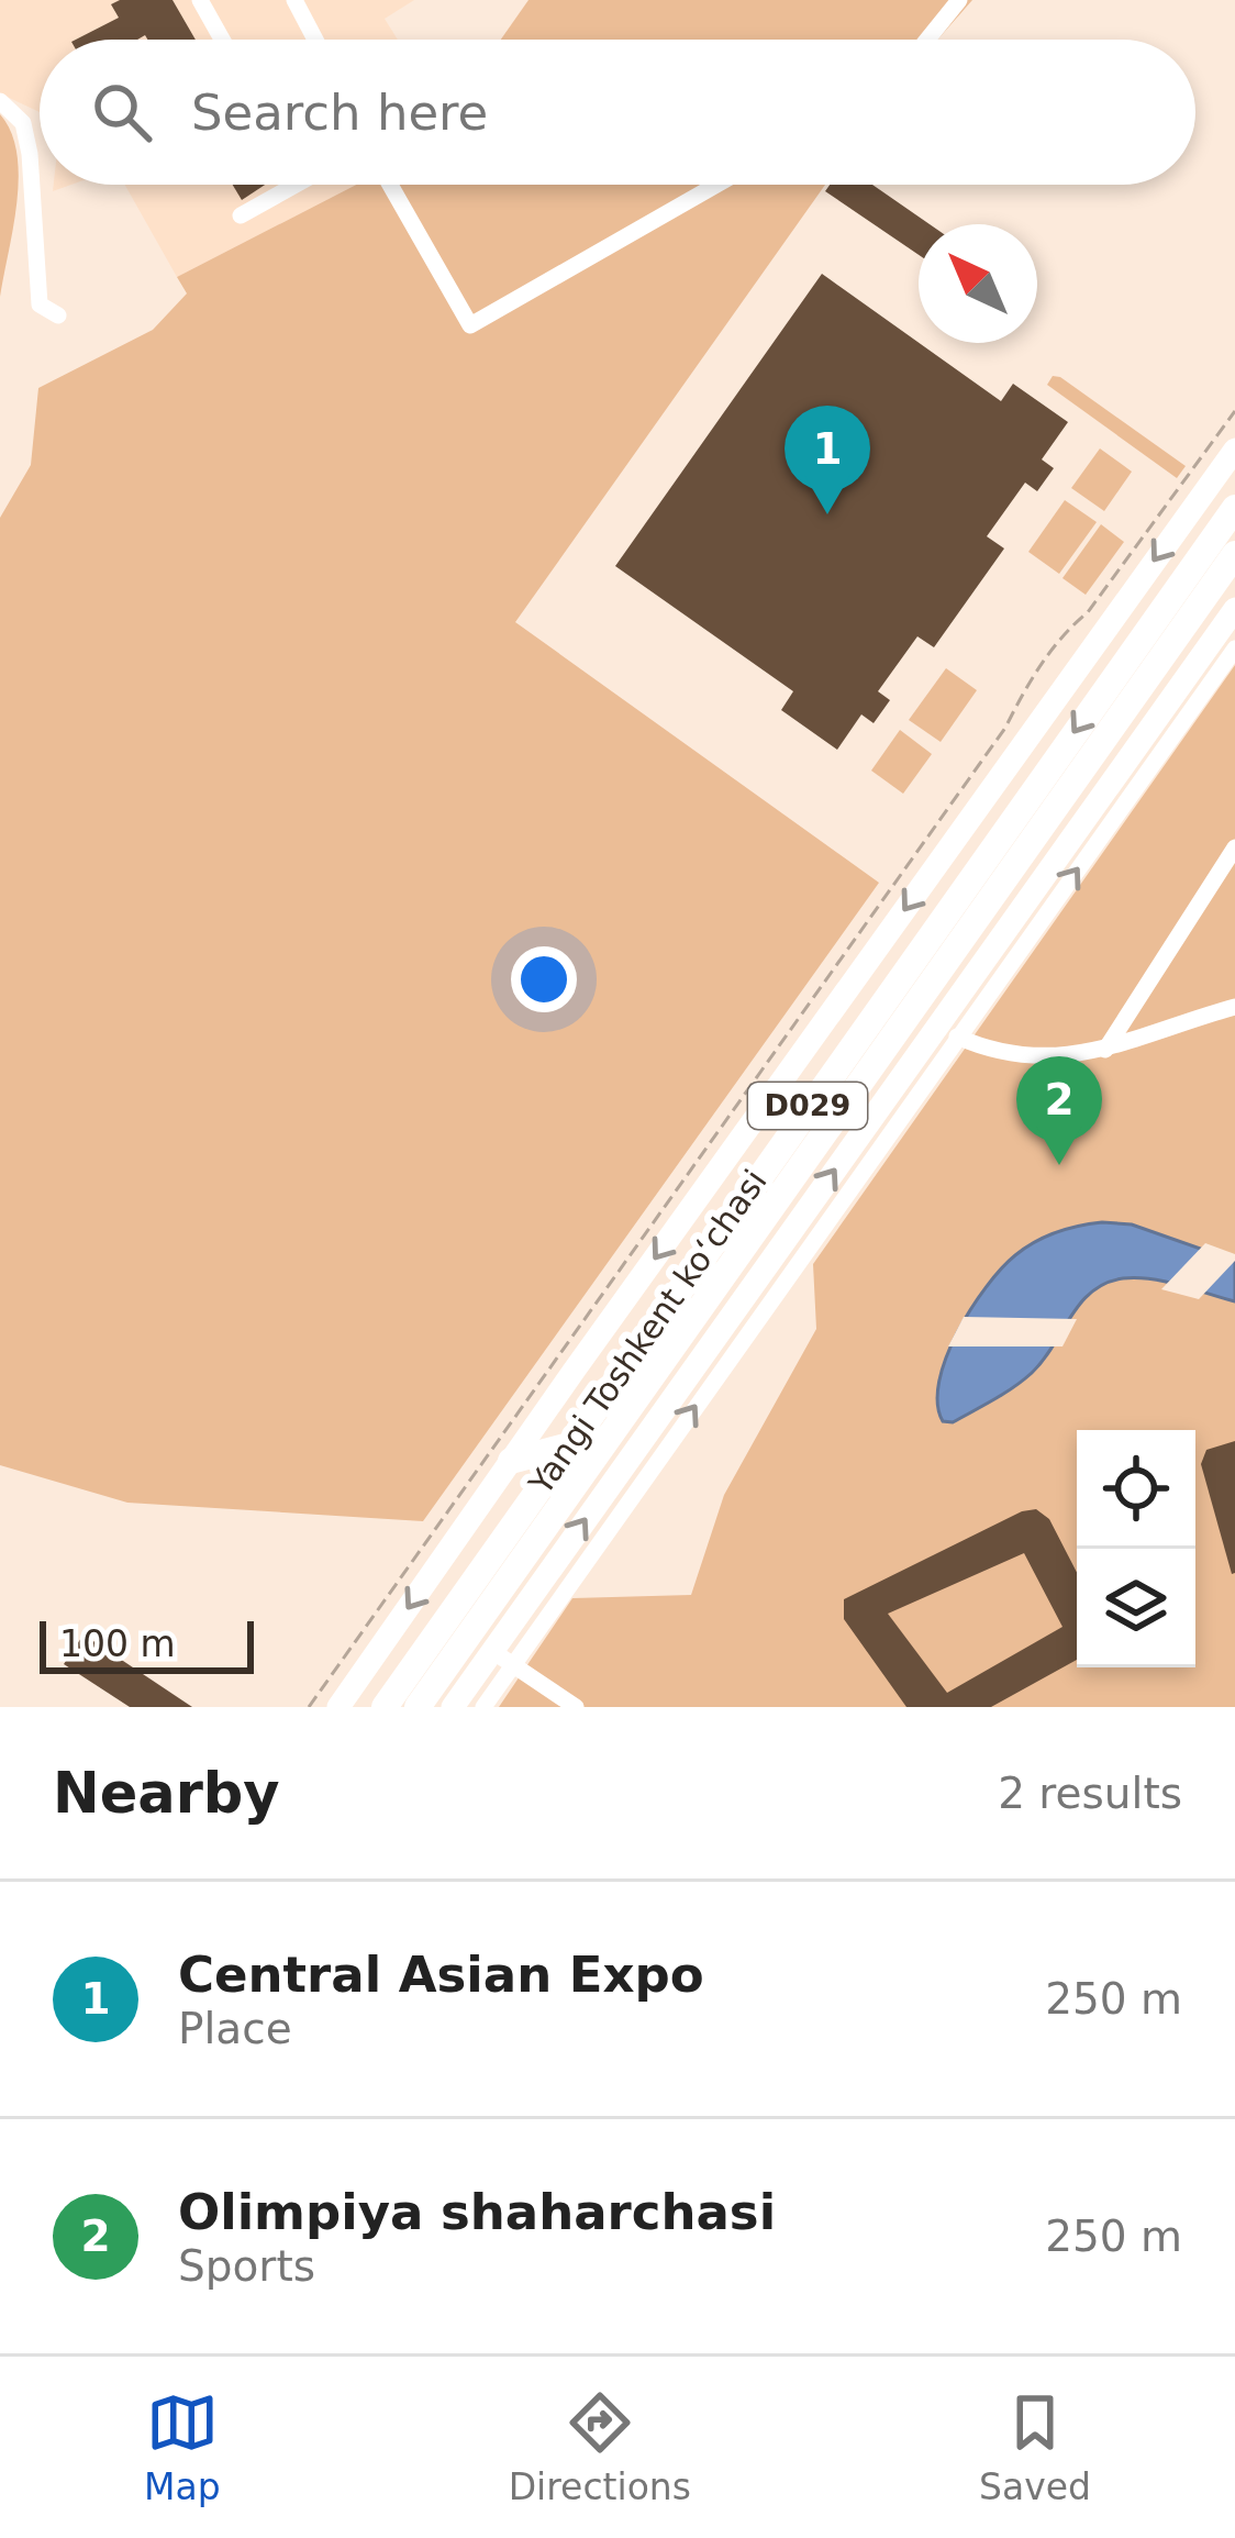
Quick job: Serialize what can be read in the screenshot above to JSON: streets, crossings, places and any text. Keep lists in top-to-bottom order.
{
  "streets": {
    "highway": ["D029", "Yangi Toshkent ko‘chasi"]
  },
  "scale_bar": "100 m",
  "north": "top left",
  "page": {
    "search": "Search here",
    "pins": ["1", "2"],
    "scale": "100 m",
    "heading": ["Nearby", "2 results"],
    "list": [
      {
        "mark": "1",
        "name": "Central Asian Expo",
        "note": "Place",
        "value": "250 m"
      },
      {
        "mark": "2",
        "name": "Olimpiya shaharchasi",
        "note": "Sports",
        "value": "250 m"
      }
    ],
    "nav": ["Map", "Directions", "Saved"]
  }
}
